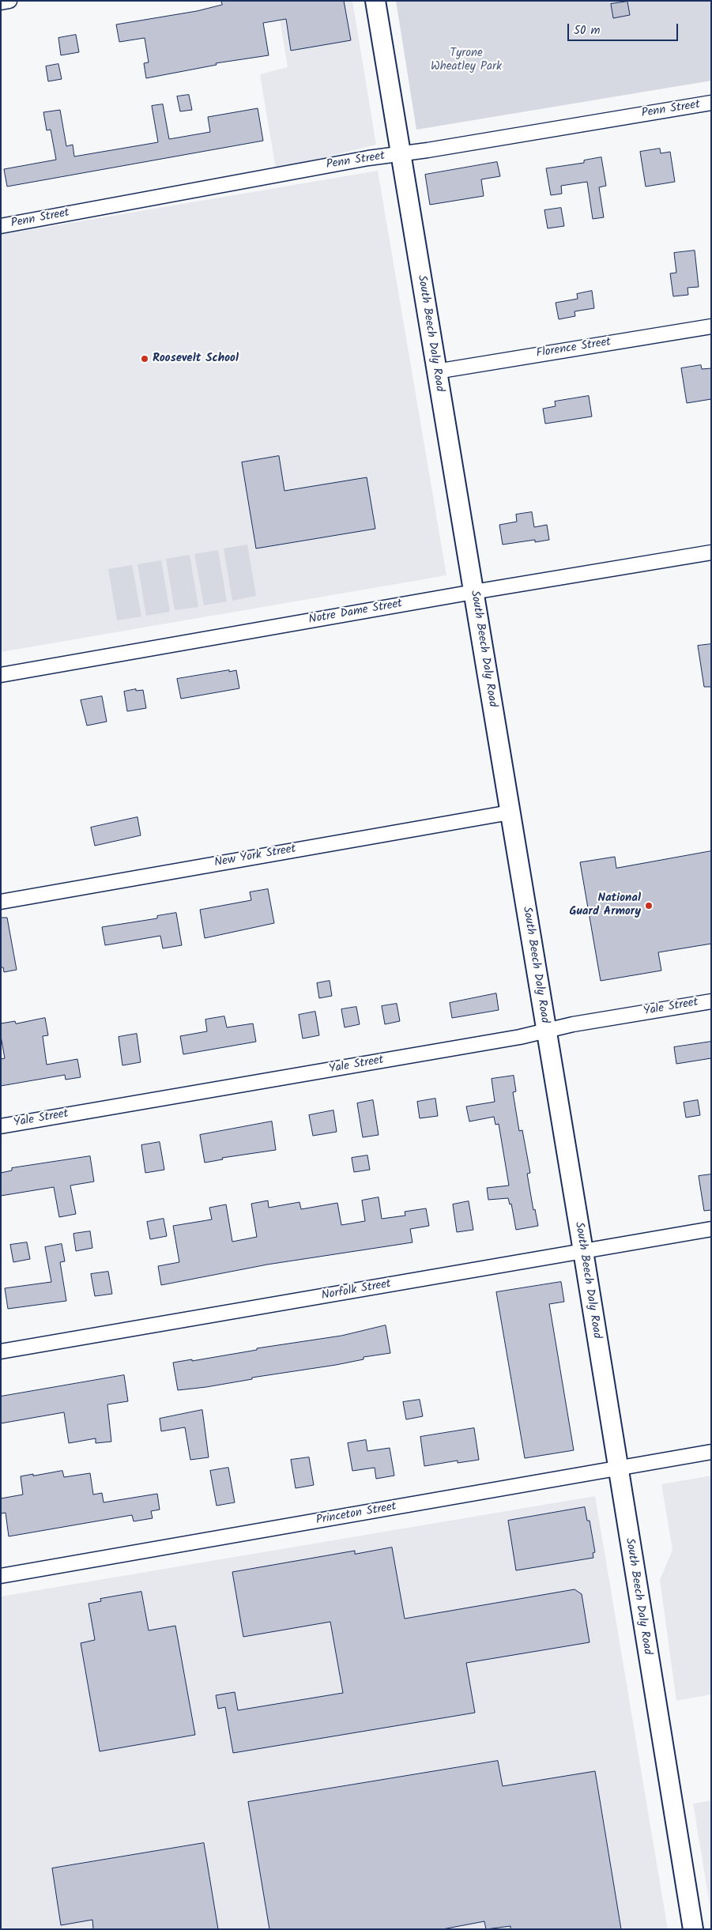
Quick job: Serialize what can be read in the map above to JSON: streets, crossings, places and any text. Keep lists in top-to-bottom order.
{
  "streets": {
    "main road": ["South Beech Daly Road"],
    "street": [
      "Penn Street",
      "Florence Street",
      "Notre Dame Street",
      "New York Street",
      "Yale Street",
      "Norfolk Street",
      "Princeton Street"
    ]
  },
  "crossings": [
    ["Penn Street", "South Beech Daly Road"],
    ["South Beech Daly Road", "Florence Street"],
    ["South Beech Daly Road", "Notre Dame Street"],
    ["South Beech Daly Road", "New York Street"],
    ["South Beech Daly Road", "Yale Street"],
    ["South Beech Daly Road", "Norfolk Street"],
    ["South Beech Daly Road", "Princeton Street"]
  ],
  "parks": ["Tyrone Wheatley Park"],
  "places": ["Roosevelt School", "National Guard Armory"],
  "scale_bar": "50 m"
}
